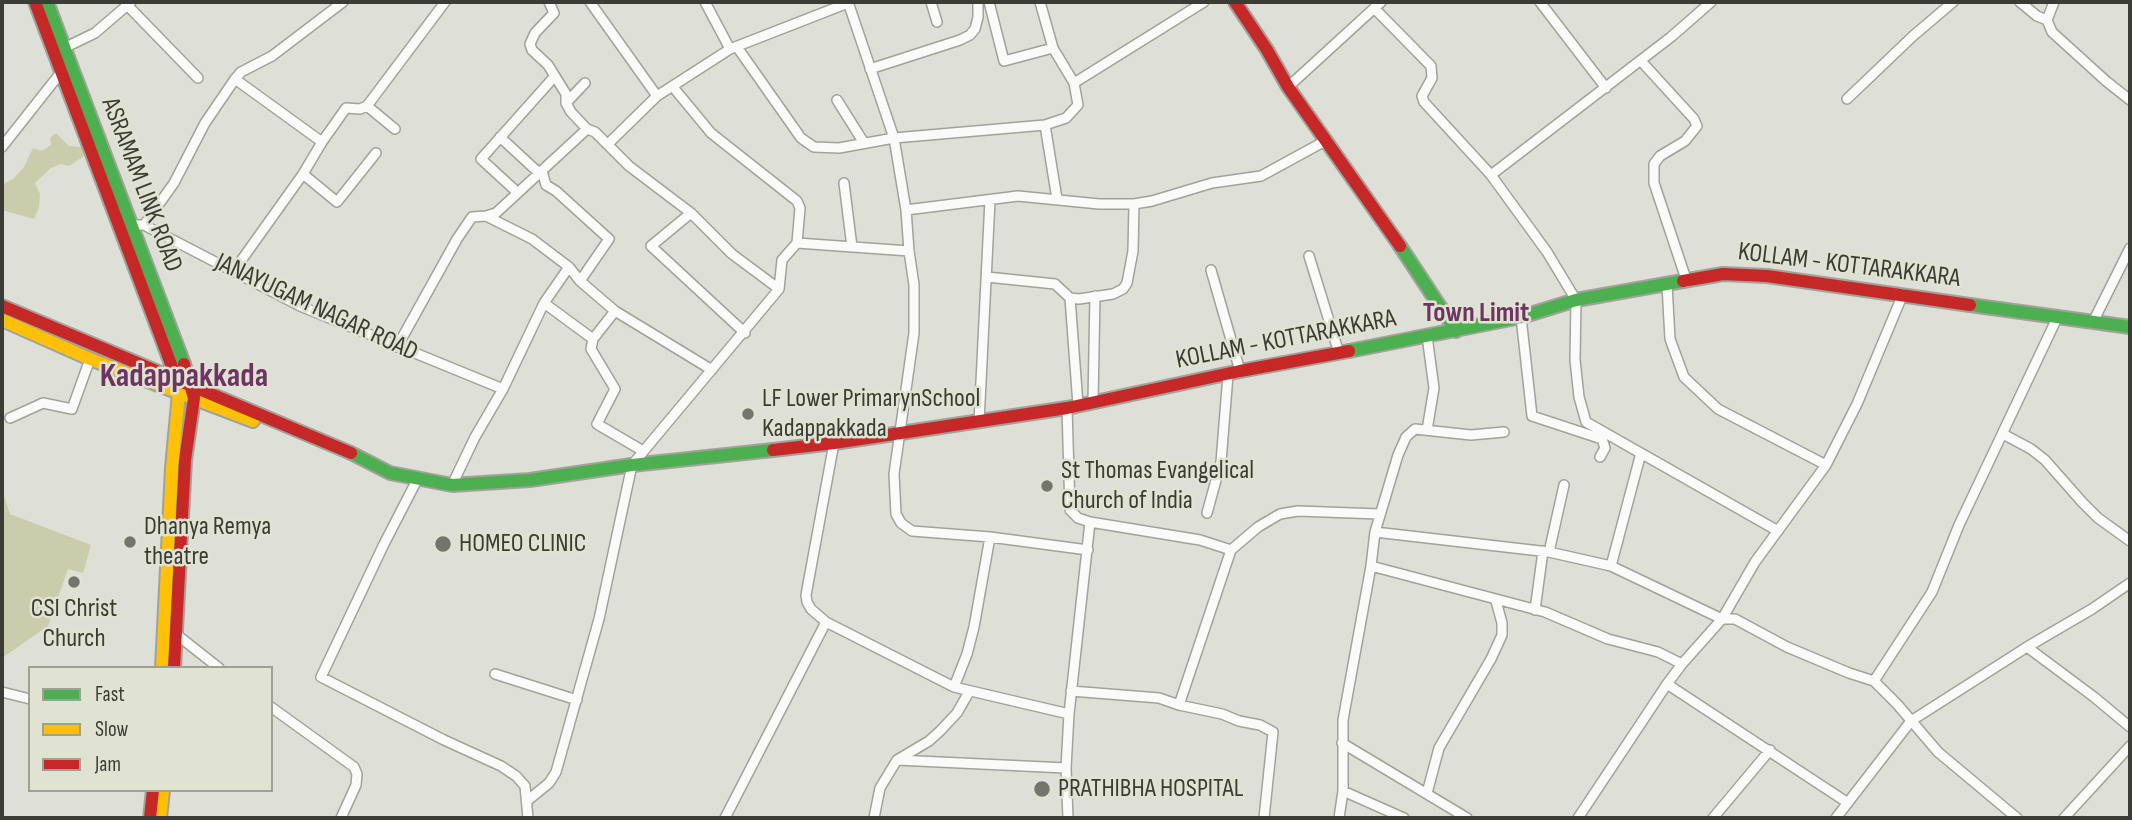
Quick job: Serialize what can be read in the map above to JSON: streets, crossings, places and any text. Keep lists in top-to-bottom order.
{
  "streets": {
    "main road": ["ASRAMAM LINK ROAD", "KOLLAM - KOTTARAKKARA"],
    "street": ["JANAYUGAM NAGAR ROAD"]
  },
  "crossings": [
    ["ASRAMAM LINK ROAD", "KOLLAM - KOTTARAKKARA"],
    ["ASRAMAM LINK ROAD", "JANAYUGAM NAGAR ROAD"]
  ],
  "districts": ["Town Limit", "Kadappakkada"],
  "places": [
    "LF Lower PrimarynSchool Kadappakkada",
    "St Thomas Evangelical Church of India",
    "Dhanya Remya theatre",
    "HOMEO CLINIC",
    "CSI Christ Church",
    "PRATHIBHA HOSPITAL"
  ],
  "legend": ["Fast", "Slow", "Jam"]
}
